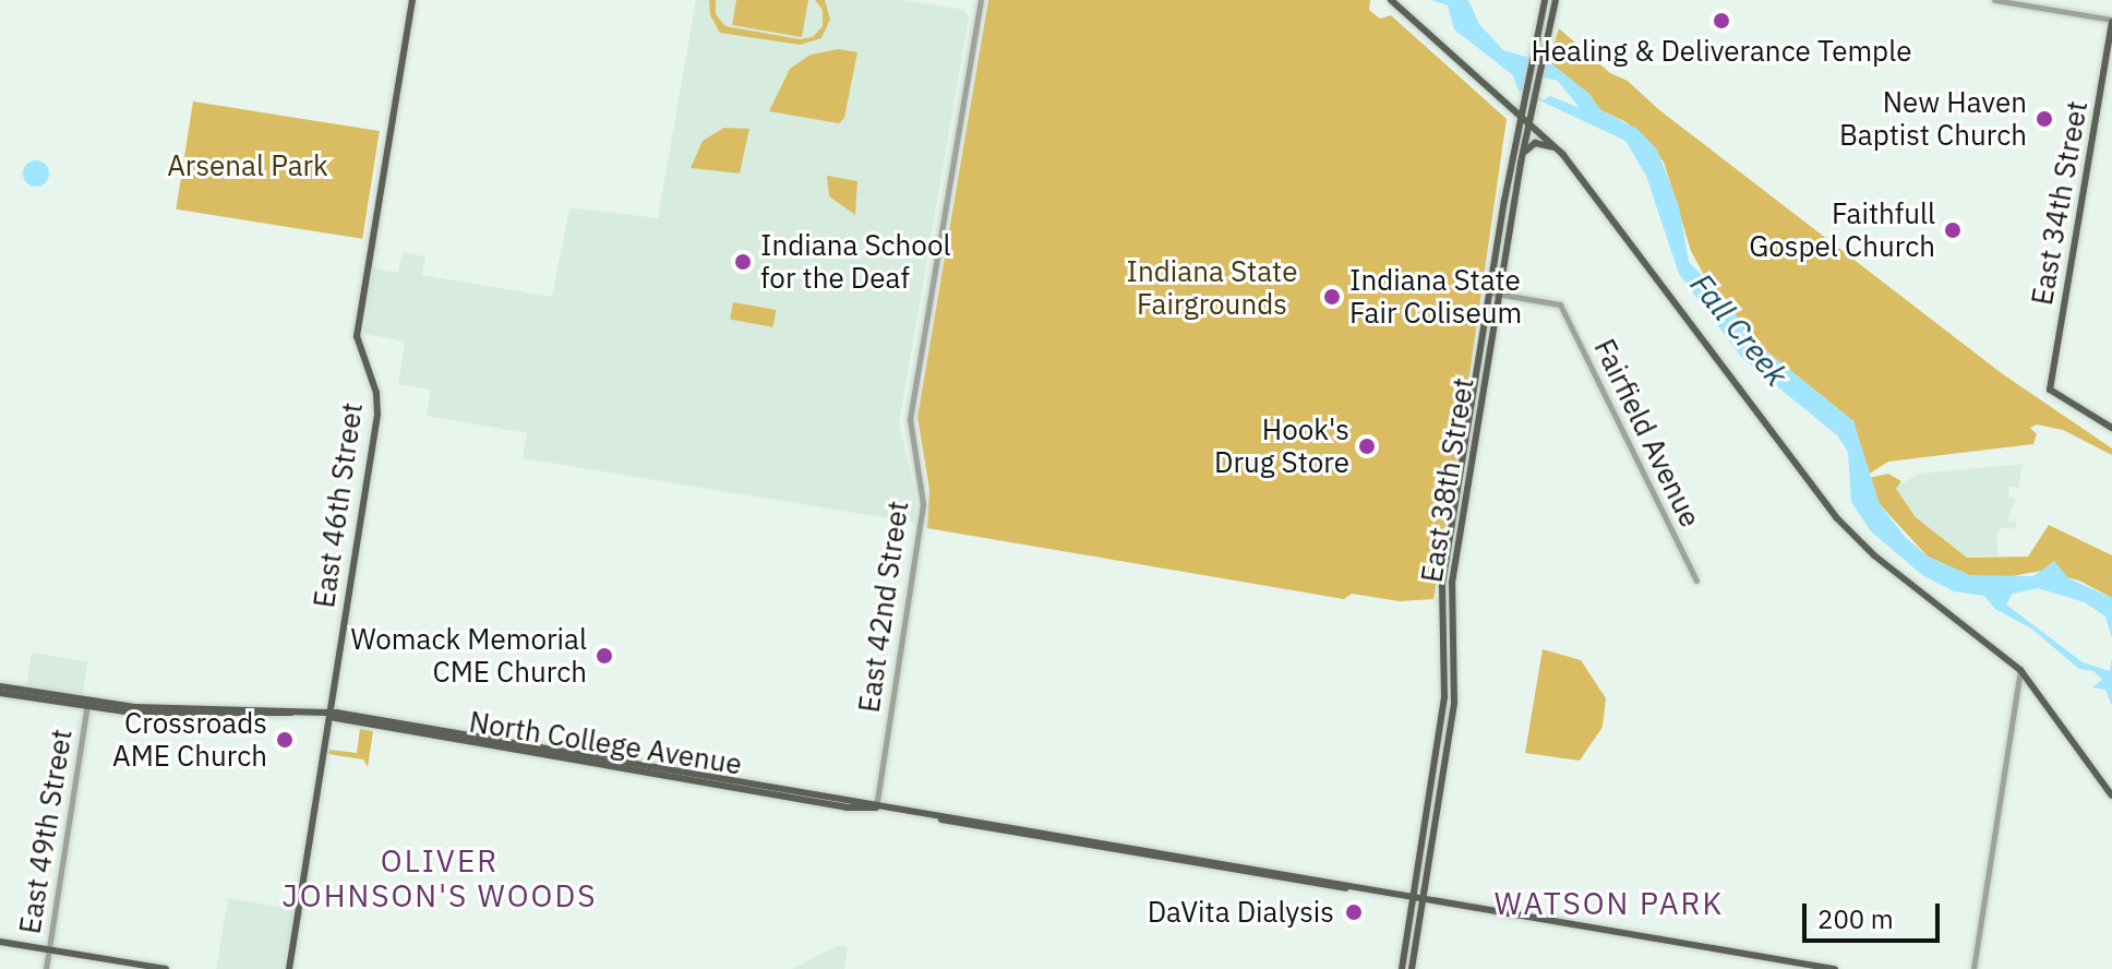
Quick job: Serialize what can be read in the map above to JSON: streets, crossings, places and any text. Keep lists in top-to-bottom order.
{
  "streets": {
    "main road": [
      "East 34th Street",
      "East 38th Street",
      "East 46th Street",
      "North College Avenue"
    ],
    "street": ["Fairfield Avenue", "East 42nd Street", "East 49th Street"]
  },
  "crossings": [
    ["Fairfield Avenue", "East 38th Street"],
    ["East 38th Street", "North College Avenue"],
    ["East 46th Street", "North College Avenue"],
    ["East 42nd Street", "North College Avenue"],
    ["North College Avenue", "East 49th Street"]
  ],
  "districts": ["OLIVER JOHNSON'S WOODS", "WATSON PARK"],
  "water": ["Fall Creek"],
  "parks": ["Arsenal Park", "Indiana State Fairgrounds"],
  "places": [
    "Healing & Deliverance Temple",
    "New Haven Baptist Church",
    "Faithfull Gospel Church",
    "Indiana School for the Deaf",
    "Indiana State Fair Coliseum",
    "Hook's Drug Store",
    "Womack Memorial CME Church",
    "Crossroads AME Church",
    "DaVita Dialysis"
  ],
  "scale_bar": "200 m"
}
